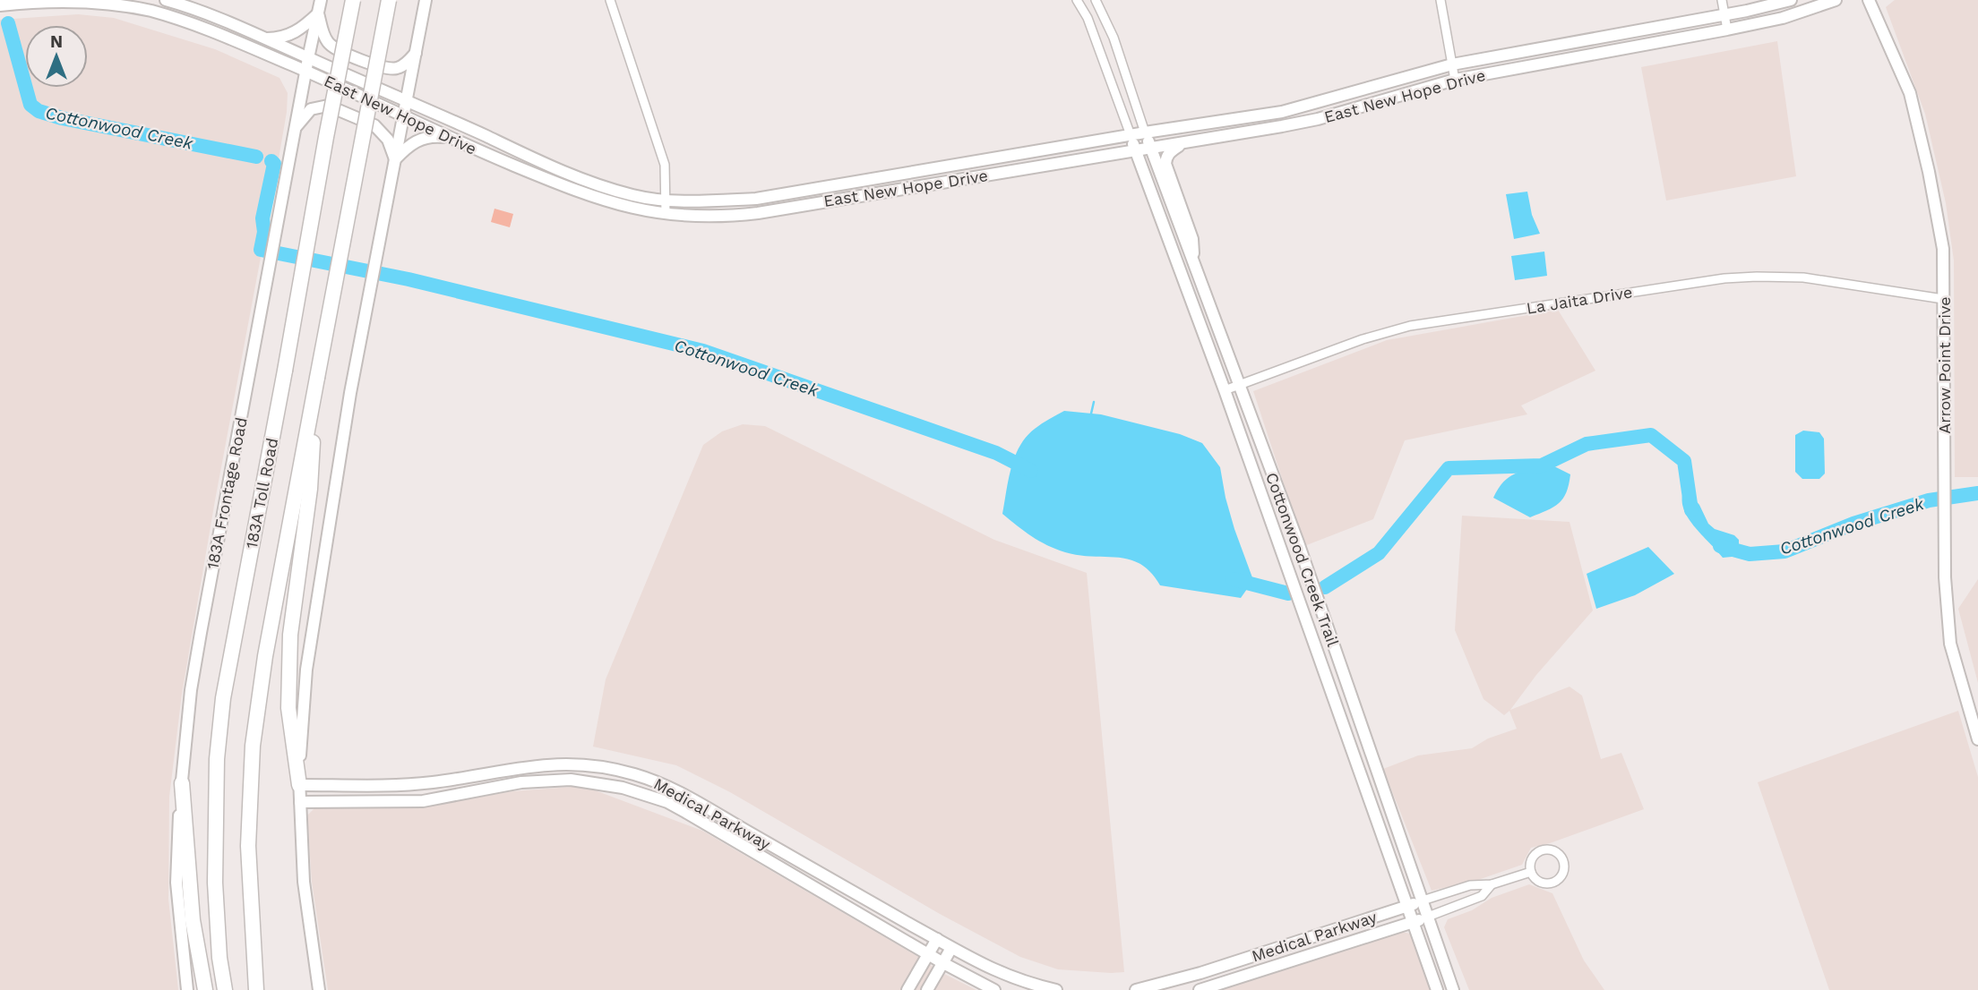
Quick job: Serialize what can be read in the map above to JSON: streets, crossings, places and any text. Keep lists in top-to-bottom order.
{
  "streets": {
    "highway": ["183A Toll Road"],
    "street": [
      "East New Hope Drive",
      "La Jaita Drive",
      "Arrow Point Drive",
      "183A Frontage Road",
      "Cottonwood Creek Trail",
      "Medical Parkway"
    ]
  },
  "crossings": [
    ["East New Hope Drive", "183A Frontage Road"],
    ["East New Hope Drive", "Cottonwood Creek Trail"],
    ["La Jaita Drive", "Arrow Point Drive"],
    ["La Jaita Drive", "Cottonwood Creek Trail"],
    ["Cottonwood Creek Trail", "Medical Parkway"]
  ],
  "water": ["Cottonwood Creek"],
  "north": "top"
}
